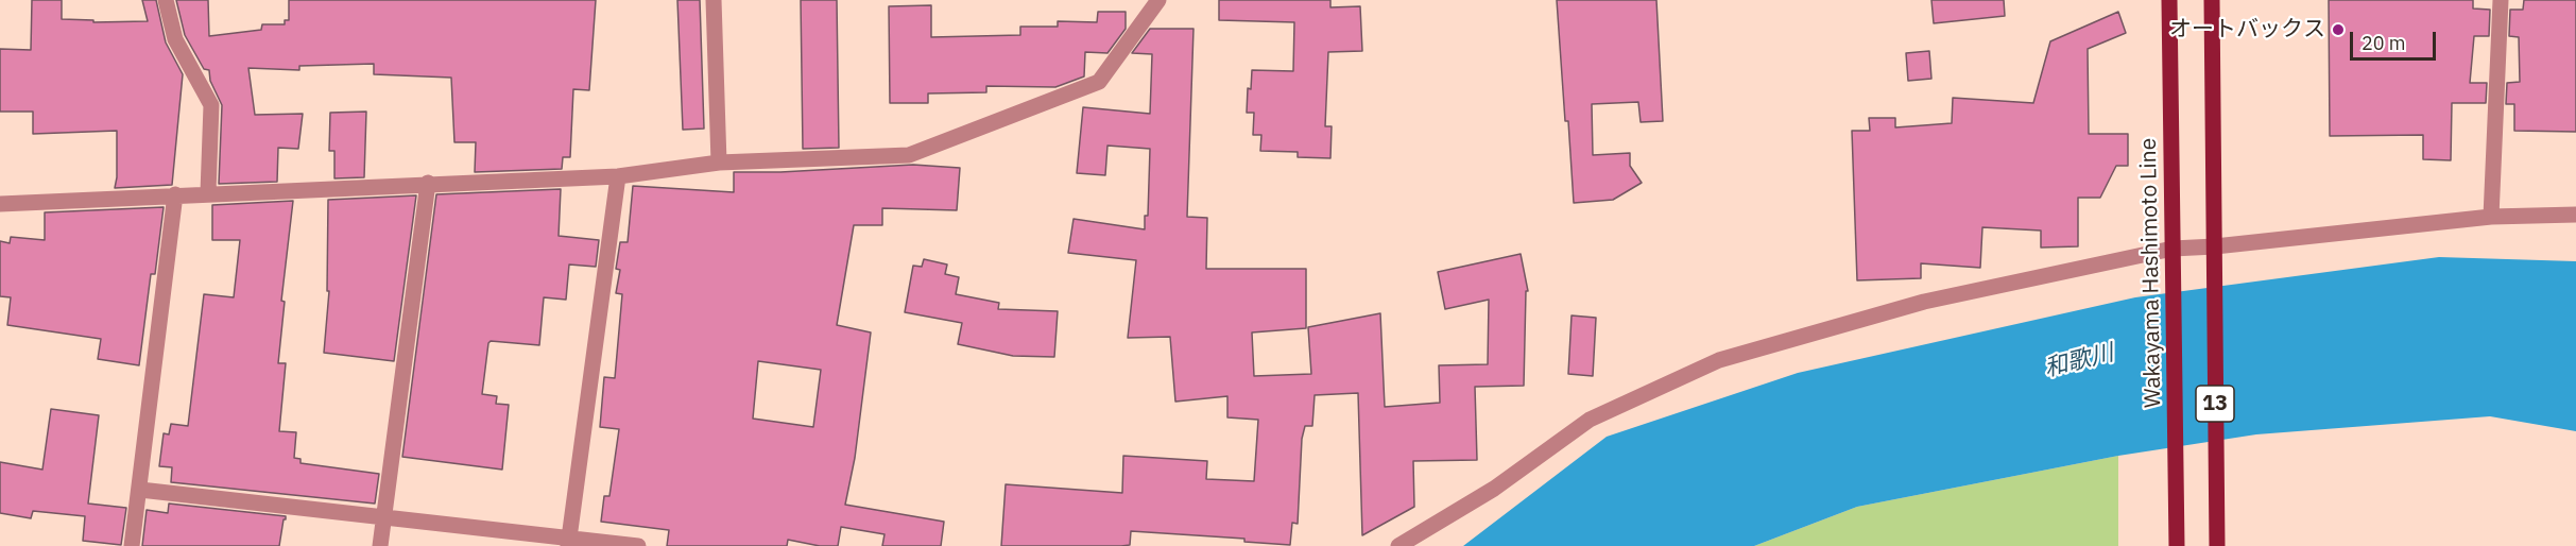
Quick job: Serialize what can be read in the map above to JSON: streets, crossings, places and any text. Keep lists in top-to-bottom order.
{
  "streets": {
    "main road": ["Wakayama Hashimoto Line", "13"]
  },
  "water": ["和歌川"],
  "places": ["オートバックス"],
  "scale_bar": "20 m"
}
